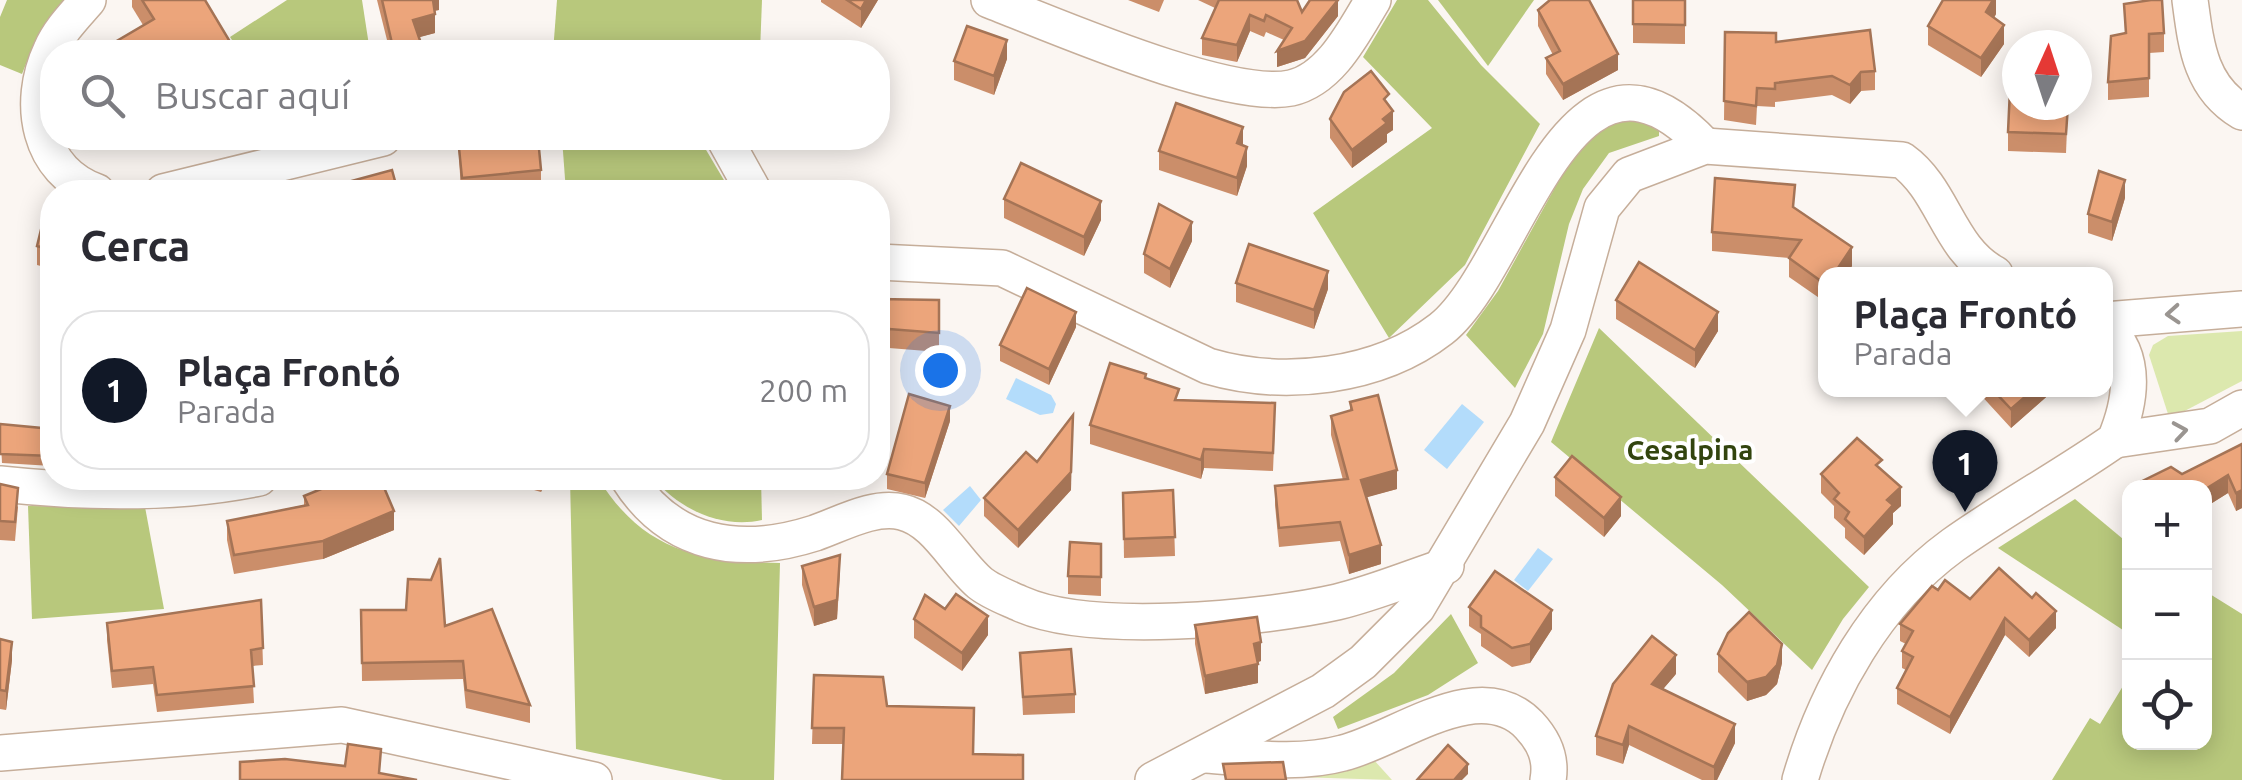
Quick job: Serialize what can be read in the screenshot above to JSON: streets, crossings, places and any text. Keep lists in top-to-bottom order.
{
  "districts": ["Cesalpina"],
  "north": "top",
  "page": {
    "search": "Buscar aquí",
    "heading": "Cerca",
    "popup": ["Plaça Frontó", "Parada"],
    "list": [
      {
        "mark": "1",
        "name": "Plaça Frontó",
        "note": "Parada",
        "value": "200 m"
      }
    ],
    "pins": "1",
    "map_buttons": ["+", "−"]
  }
}
